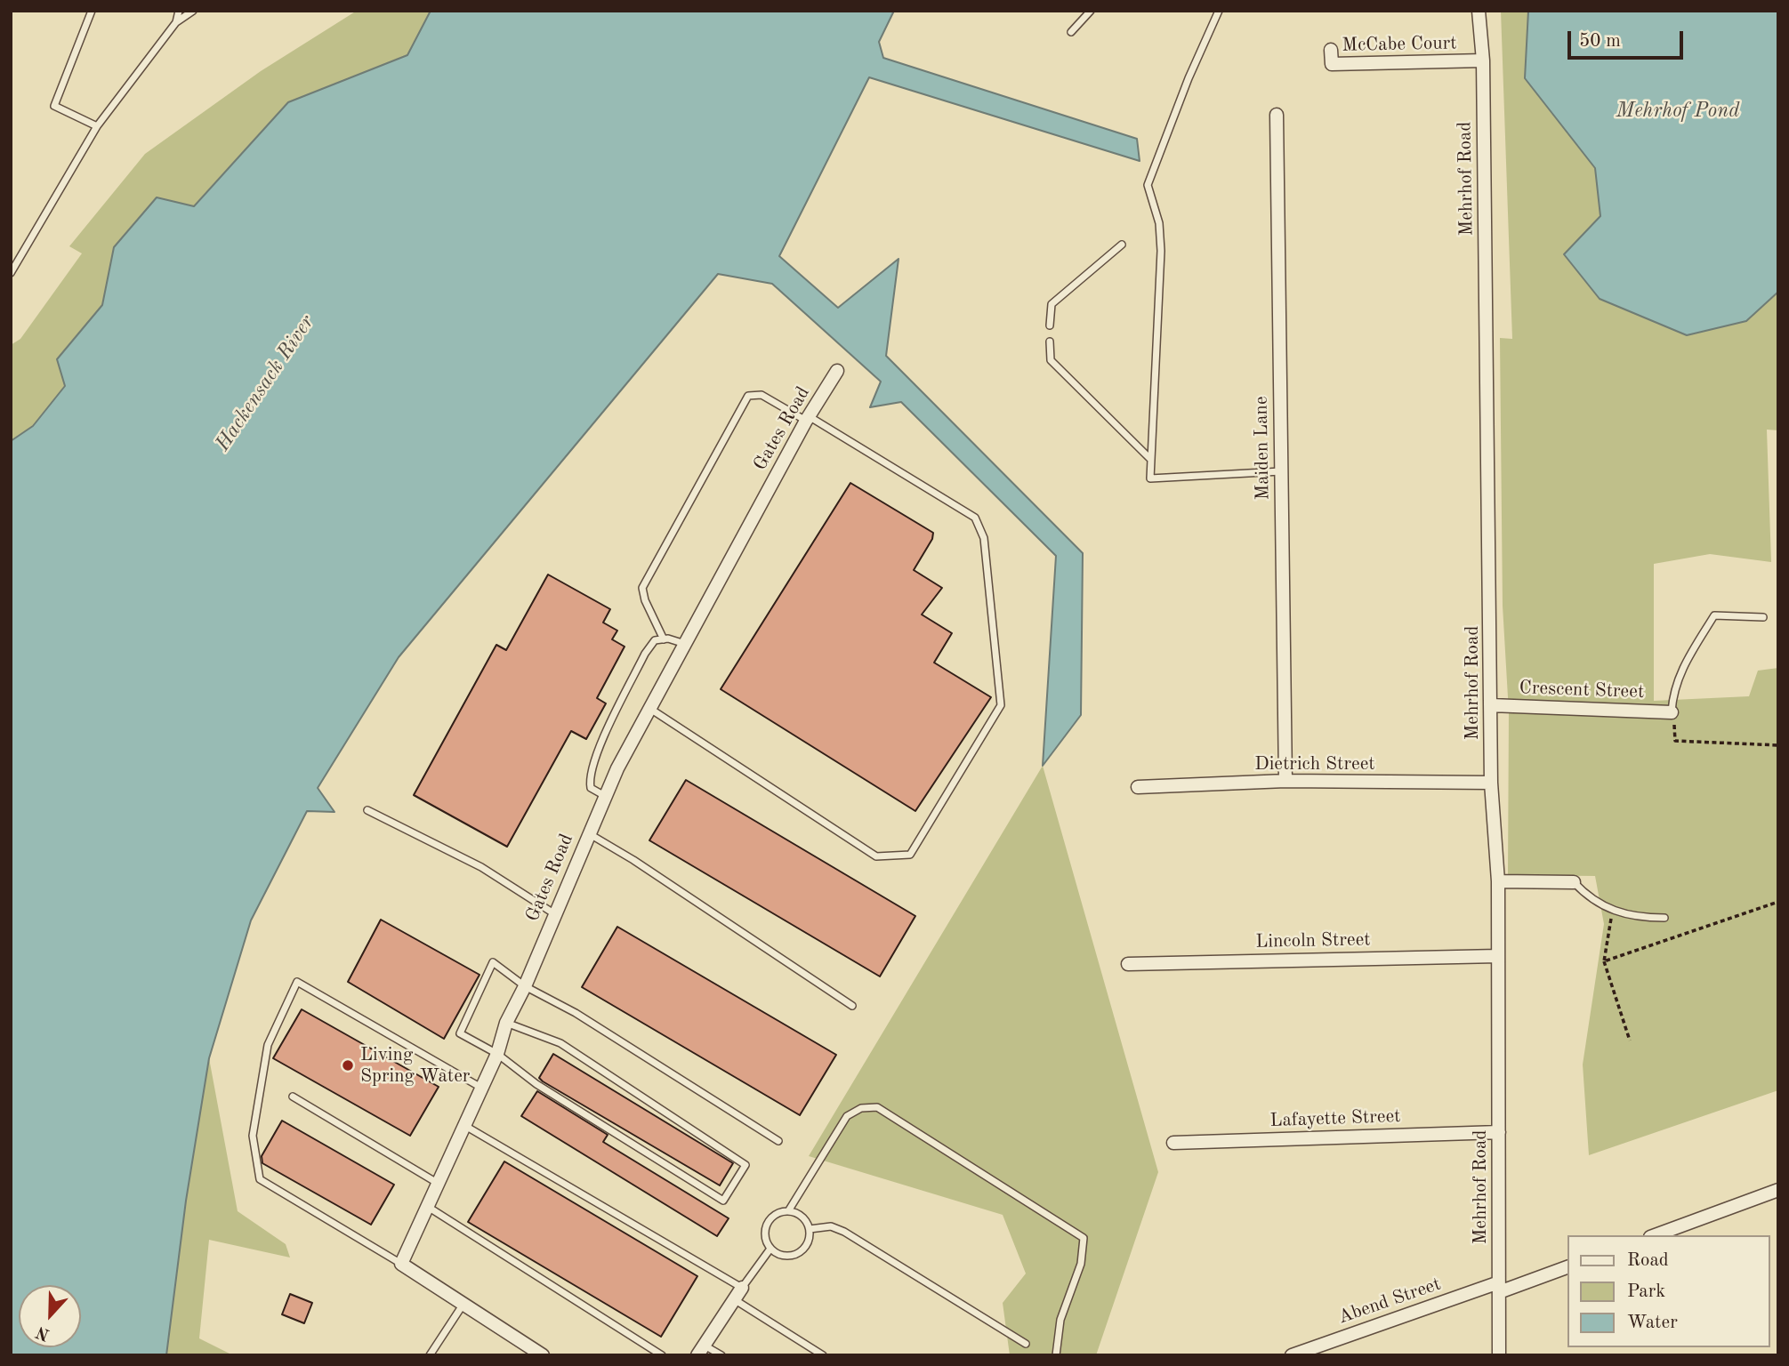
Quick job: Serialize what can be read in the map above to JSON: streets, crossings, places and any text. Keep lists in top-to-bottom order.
{
  "streets": {
    "street": [
      "McCabe Court",
      "Mehrhof Road",
      "Gates Road",
      "Maiden Lane",
      "Crescent Street",
      "Dietrich Street",
      "Lincoln Street",
      "Lafayette Street",
      "Abend Street"
    ]
  },
  "crossings": [
    ["McCabe Court", "Mehrhof Road"],
    ["Mehrhof Road", "Crescent Street"],
    ["Mehrhof Road", "Dietrich Street"],
    ["Mehrhof Road", "Lincoln Street"],
    ["Mehrhof Road", "Lafayette Street"],
    ["Mehrhof Road", "Abend Street"],
    ["Maiden Lane", "Dietrich Street"]
  ],
  "water": ["Mehrhof Pond", "Hackensack River"],
  "places": ["Living Spring Water"],
  "legend": ["Road", "Park", "Water"],
  "scale_bar": "50 m",
  "north": "bottom"
}
